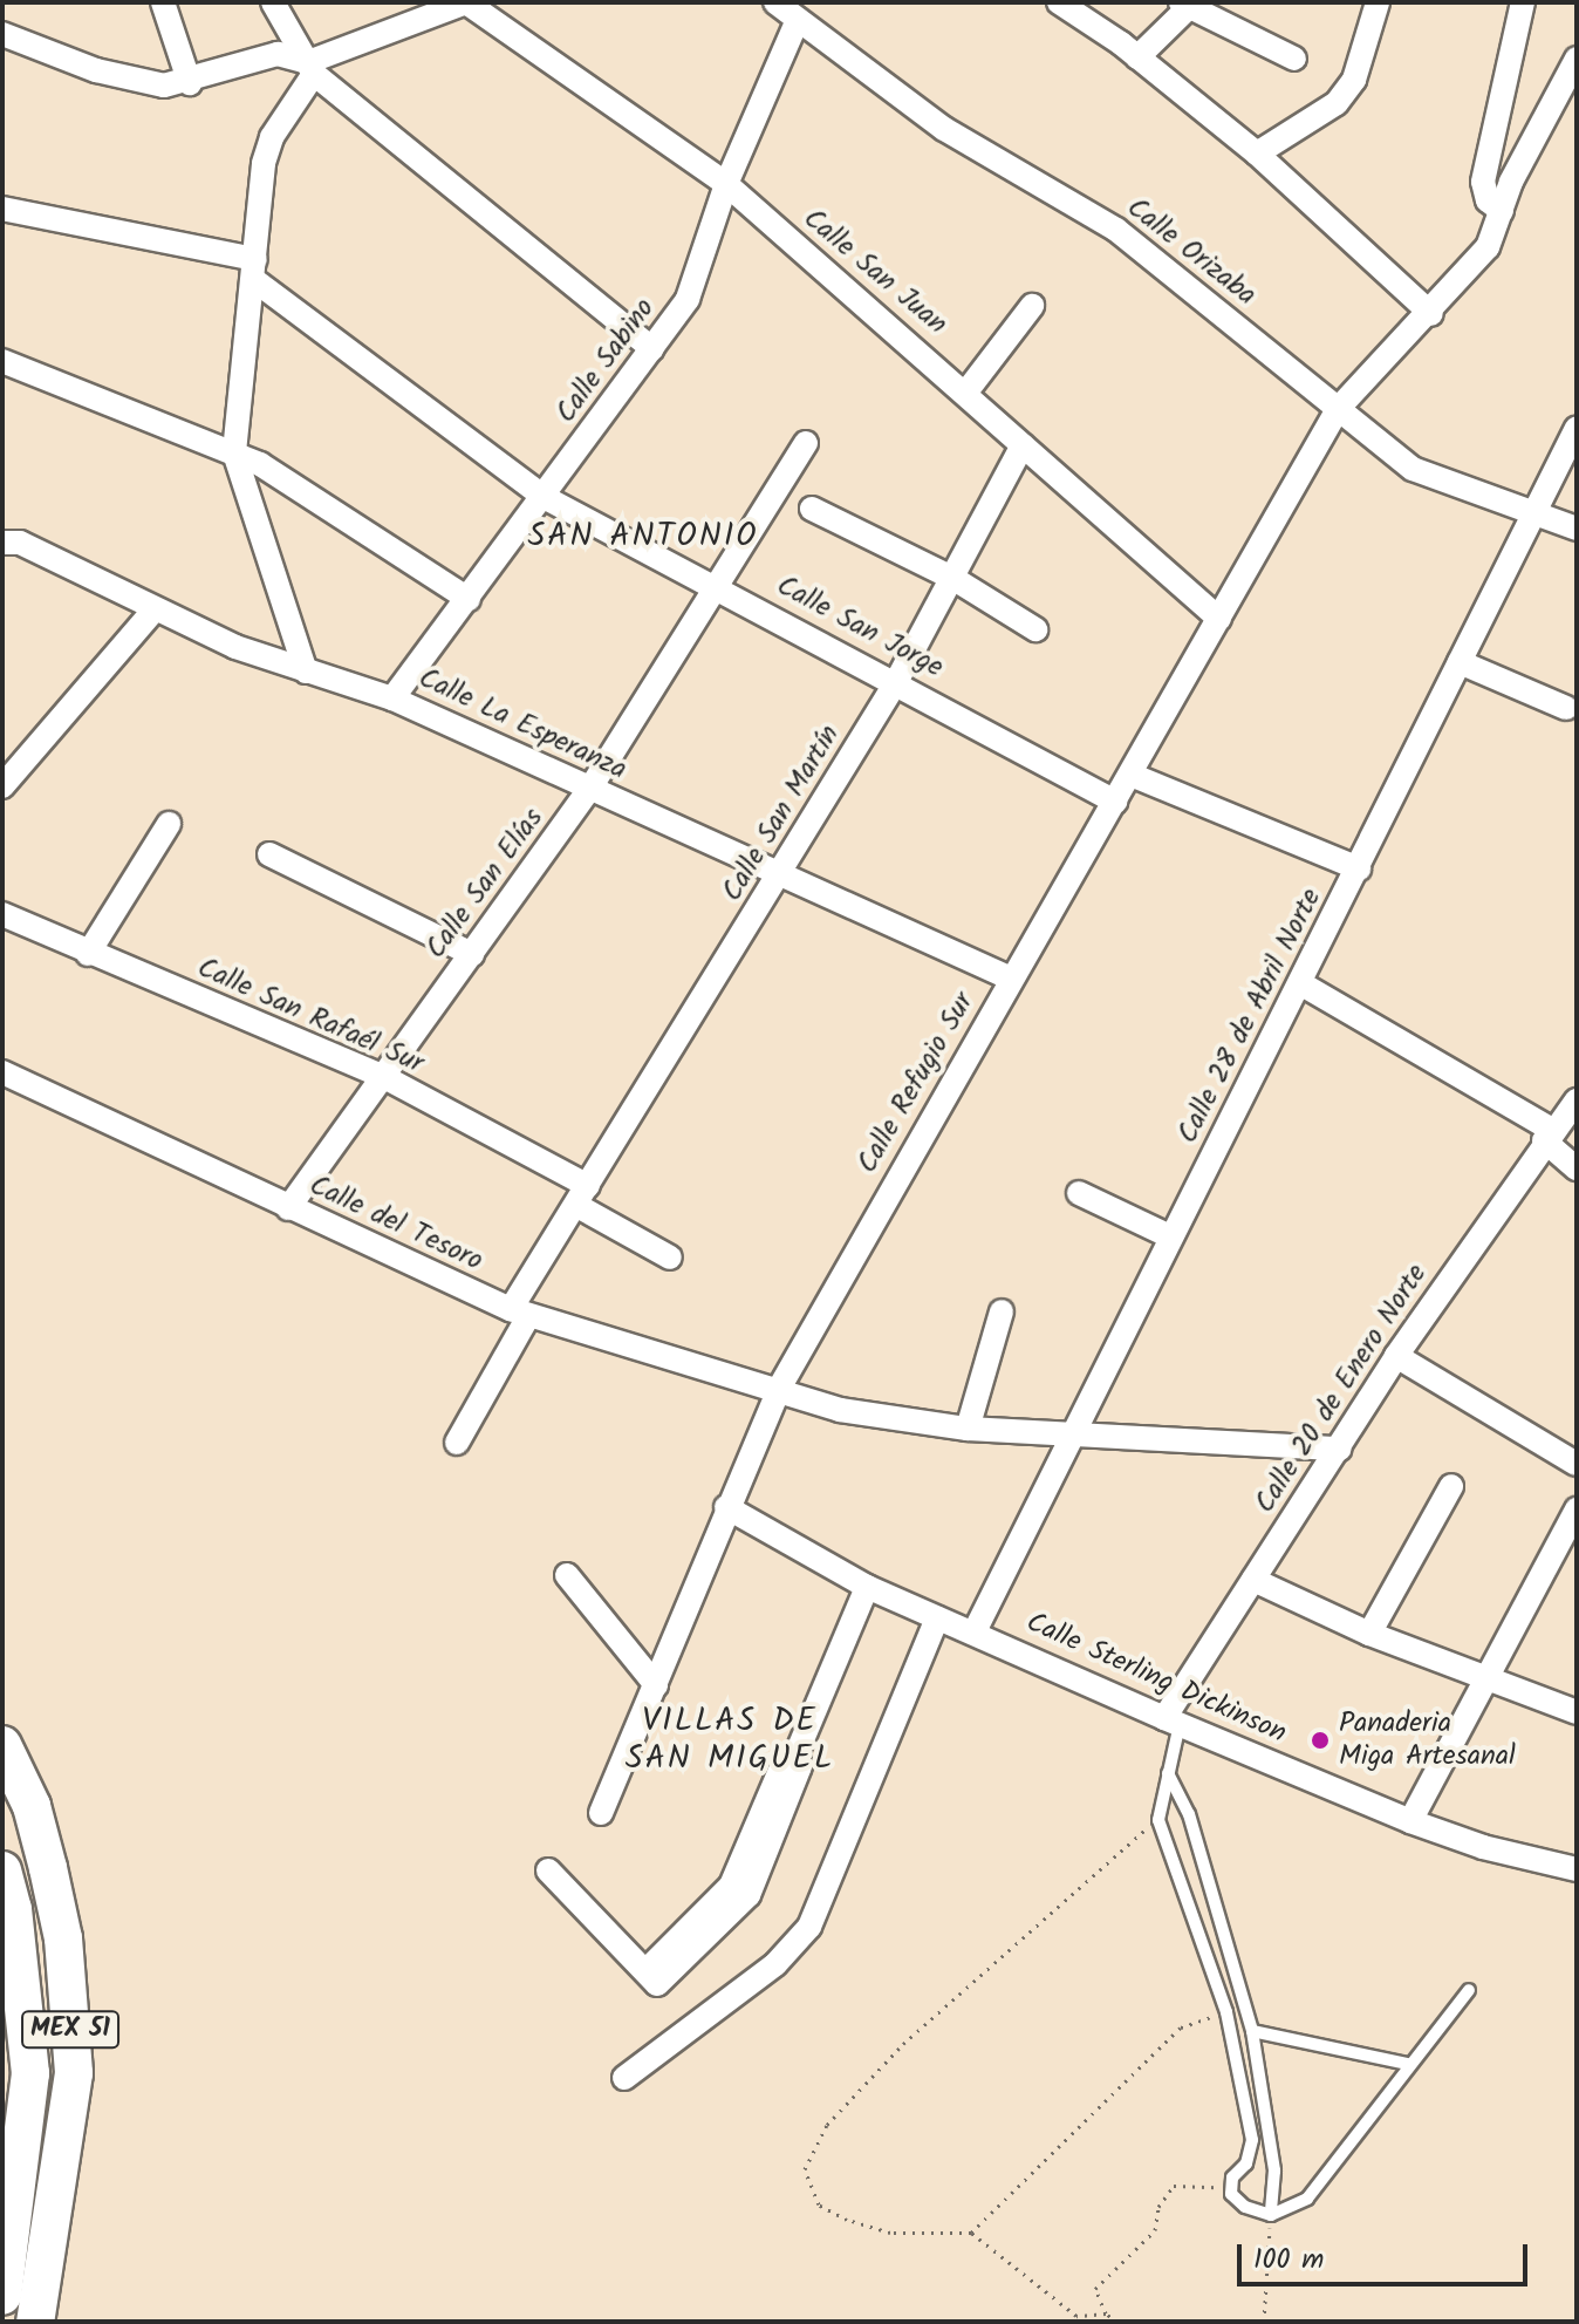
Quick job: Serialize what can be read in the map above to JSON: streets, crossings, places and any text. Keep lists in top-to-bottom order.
{
  "streets": {
    "main road": ["MEX 51"],
    "street": [
      "Calle Orizaba",
      "Calle San Juan",
      "Calle Sabino",
      "Calle San Jorge",
      "Calle La Esperanza",
      "Calle San Martín",
      "Calle San Elías",
      "Calle San Rafaél Sur",
      "Calle 28 de Abril Norte",
      "Calle Refugio Sur",
      "Calle del Tesoro",
      "Calle 20 de Enero Norte",
      "Calle Sterling Dickinson"
    ]
  },
  "crossings": [
    ["Calle Orizaba", "Calle Sabino"],
    ["Calle Orizaba", "Calle 28 de Abril Norte"],
    ["Calle Orizaba", "Calle Refugio Sur"],
    ["Calle San Juan", "Calle Sabino"],
    ["Calle San Juan", "Calle San Martín"],
    ["Calle San Juan", "Calle Refugio Sur"],
    ["Calle Sabino", "Calle San Jorge"],
    ["Calle Sabino", "Calle La Esperanza"],
    ["Calle San Jorge", "Calle San Martín"],
    ["Calle San Jorge", "Calle San Elías"],
    ["Calle San Jorge", "Calle Refugio Sur"],
    ["Calle La Esperanza", "Calle San Martín"],
    ["Calle La Esperanza", "Calle San Elías"],
    ["Calle La Esperanza", "Calle Refugio Sur"],
    ["Calle San Martín", "Calle San Rafaél Sur"],
    ["Calle San Martín", "Calle del Tesoro"],
    ["Calle San Elías", "Calle San Rafaél Sur"],
    ["Calle San Elías", "Calle del Tesoro"],
    ["Calle 28 de Abril Norte", "Calle del Tesoro"],
    ["Calle 28 de Abril Norte", "Calle Sterling Dickinson"],
    ["Calle Refugio Sur", "Calle del Tesoro"],
    ["Calle Refugio Sur", "Calle Sterling Dickinson"],
    ["Calle del Tesoro", "Calle 20 de Enero Norte"],
    ["Calle 20 de Enero Norte", "Calle Sterling Dickinson"]
  ],
  "districts": ["SAN ANTONIO", "VILLAS DE SAN MIGUEL"],
  "places": ["Panaderia Miga Artesanal"],
  "scale_bar": "100 m"
}
